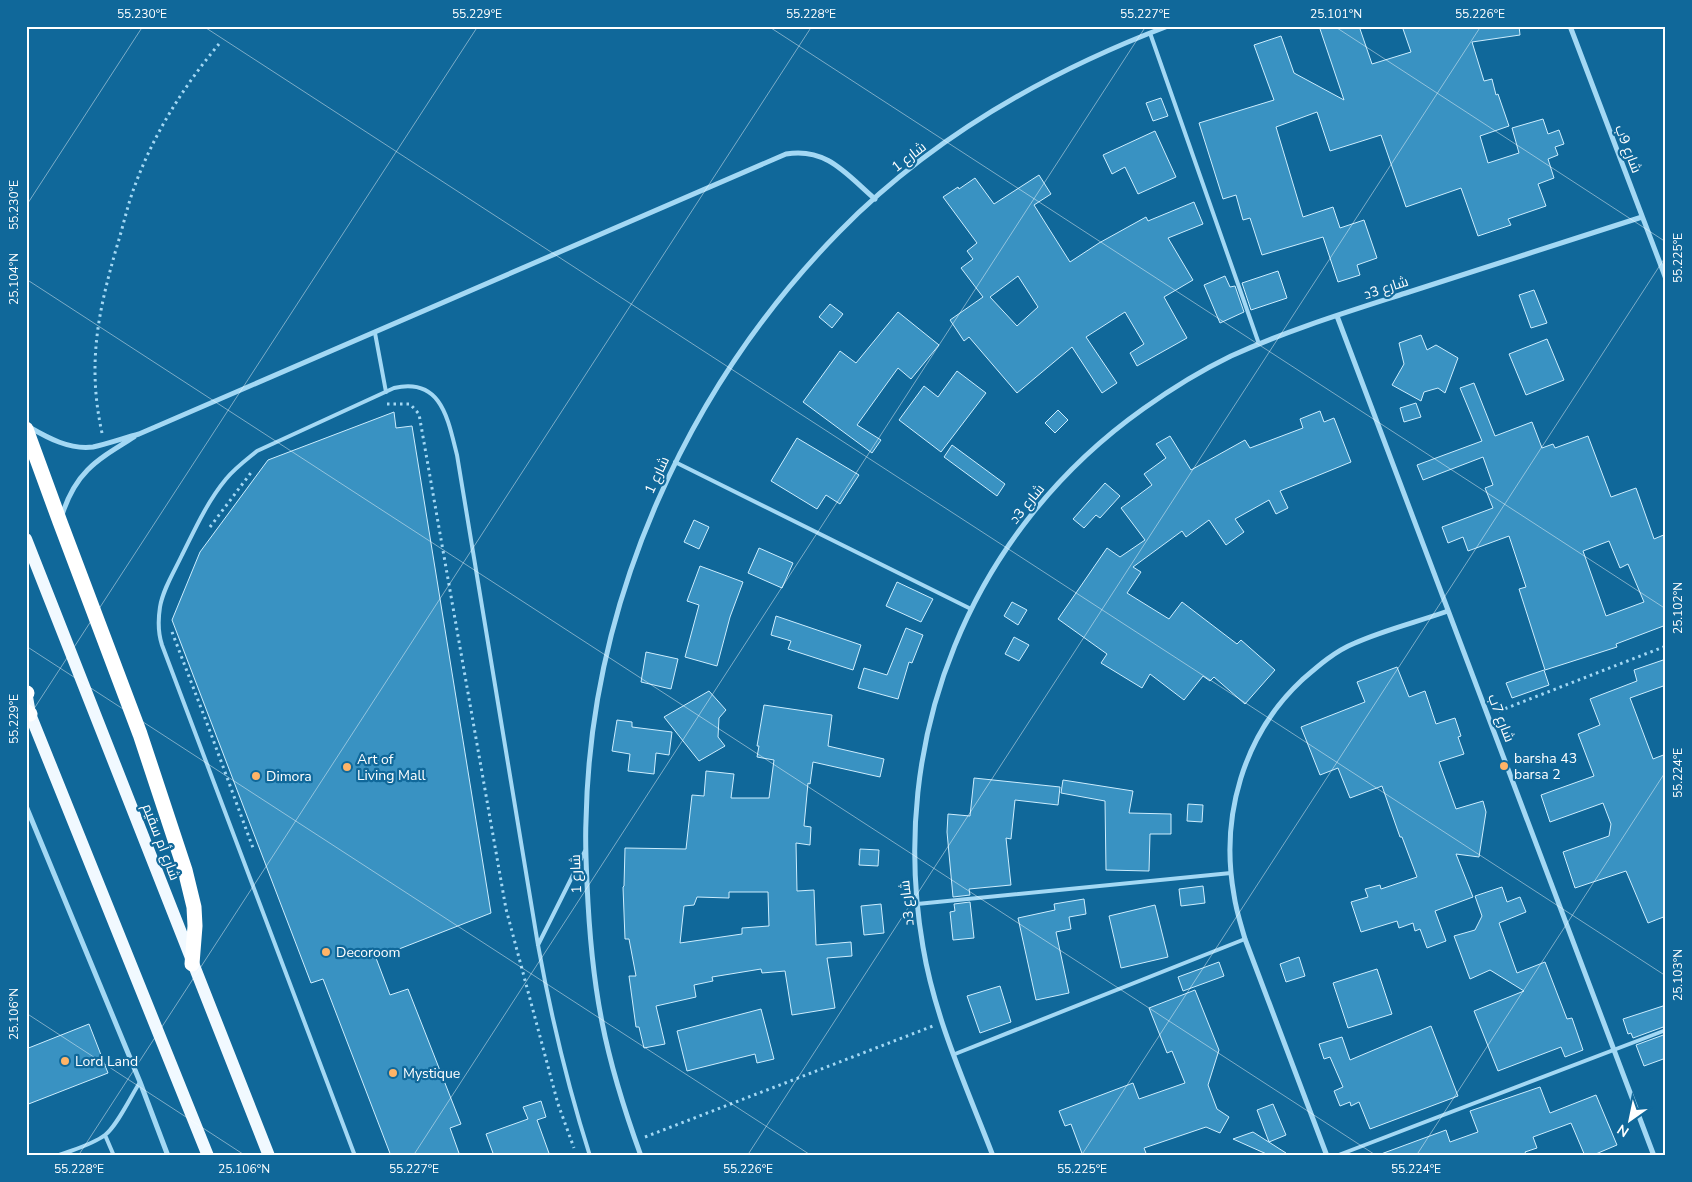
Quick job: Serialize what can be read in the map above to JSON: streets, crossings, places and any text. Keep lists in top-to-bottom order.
{
  "streets": {
    "main road": ["شارع أم سقيم"],
    "street": [
      "شارع 9ب",
      "شارع 1",
      "شارع 3د",
      "شارع 7ب"
    ]
  },
  "crossings": [
    ["شارع 9ب", "شارع 3د"],
    ["شارع 3د", "شارع 7ب"]
  ],
  "places": [
    "barsha 43 barsa 2",
    "Art of Living Mall",
    "Dimora",
    "Decoroom",
    "Lord Land",
    "Mystique"
  ],
  "north": "bottom left",
  "coordinates": [
    "55.230°E",
    "55.229°E",
    "55.228°E",
    "55.227°E",
    "25.101°N",
    "55.226°E",
    "55.225°E",
    "25.104°N",
    "25.102°N",
    "55.224°E",
    "25.103°N",
    "25.106°N"
  ]
}
